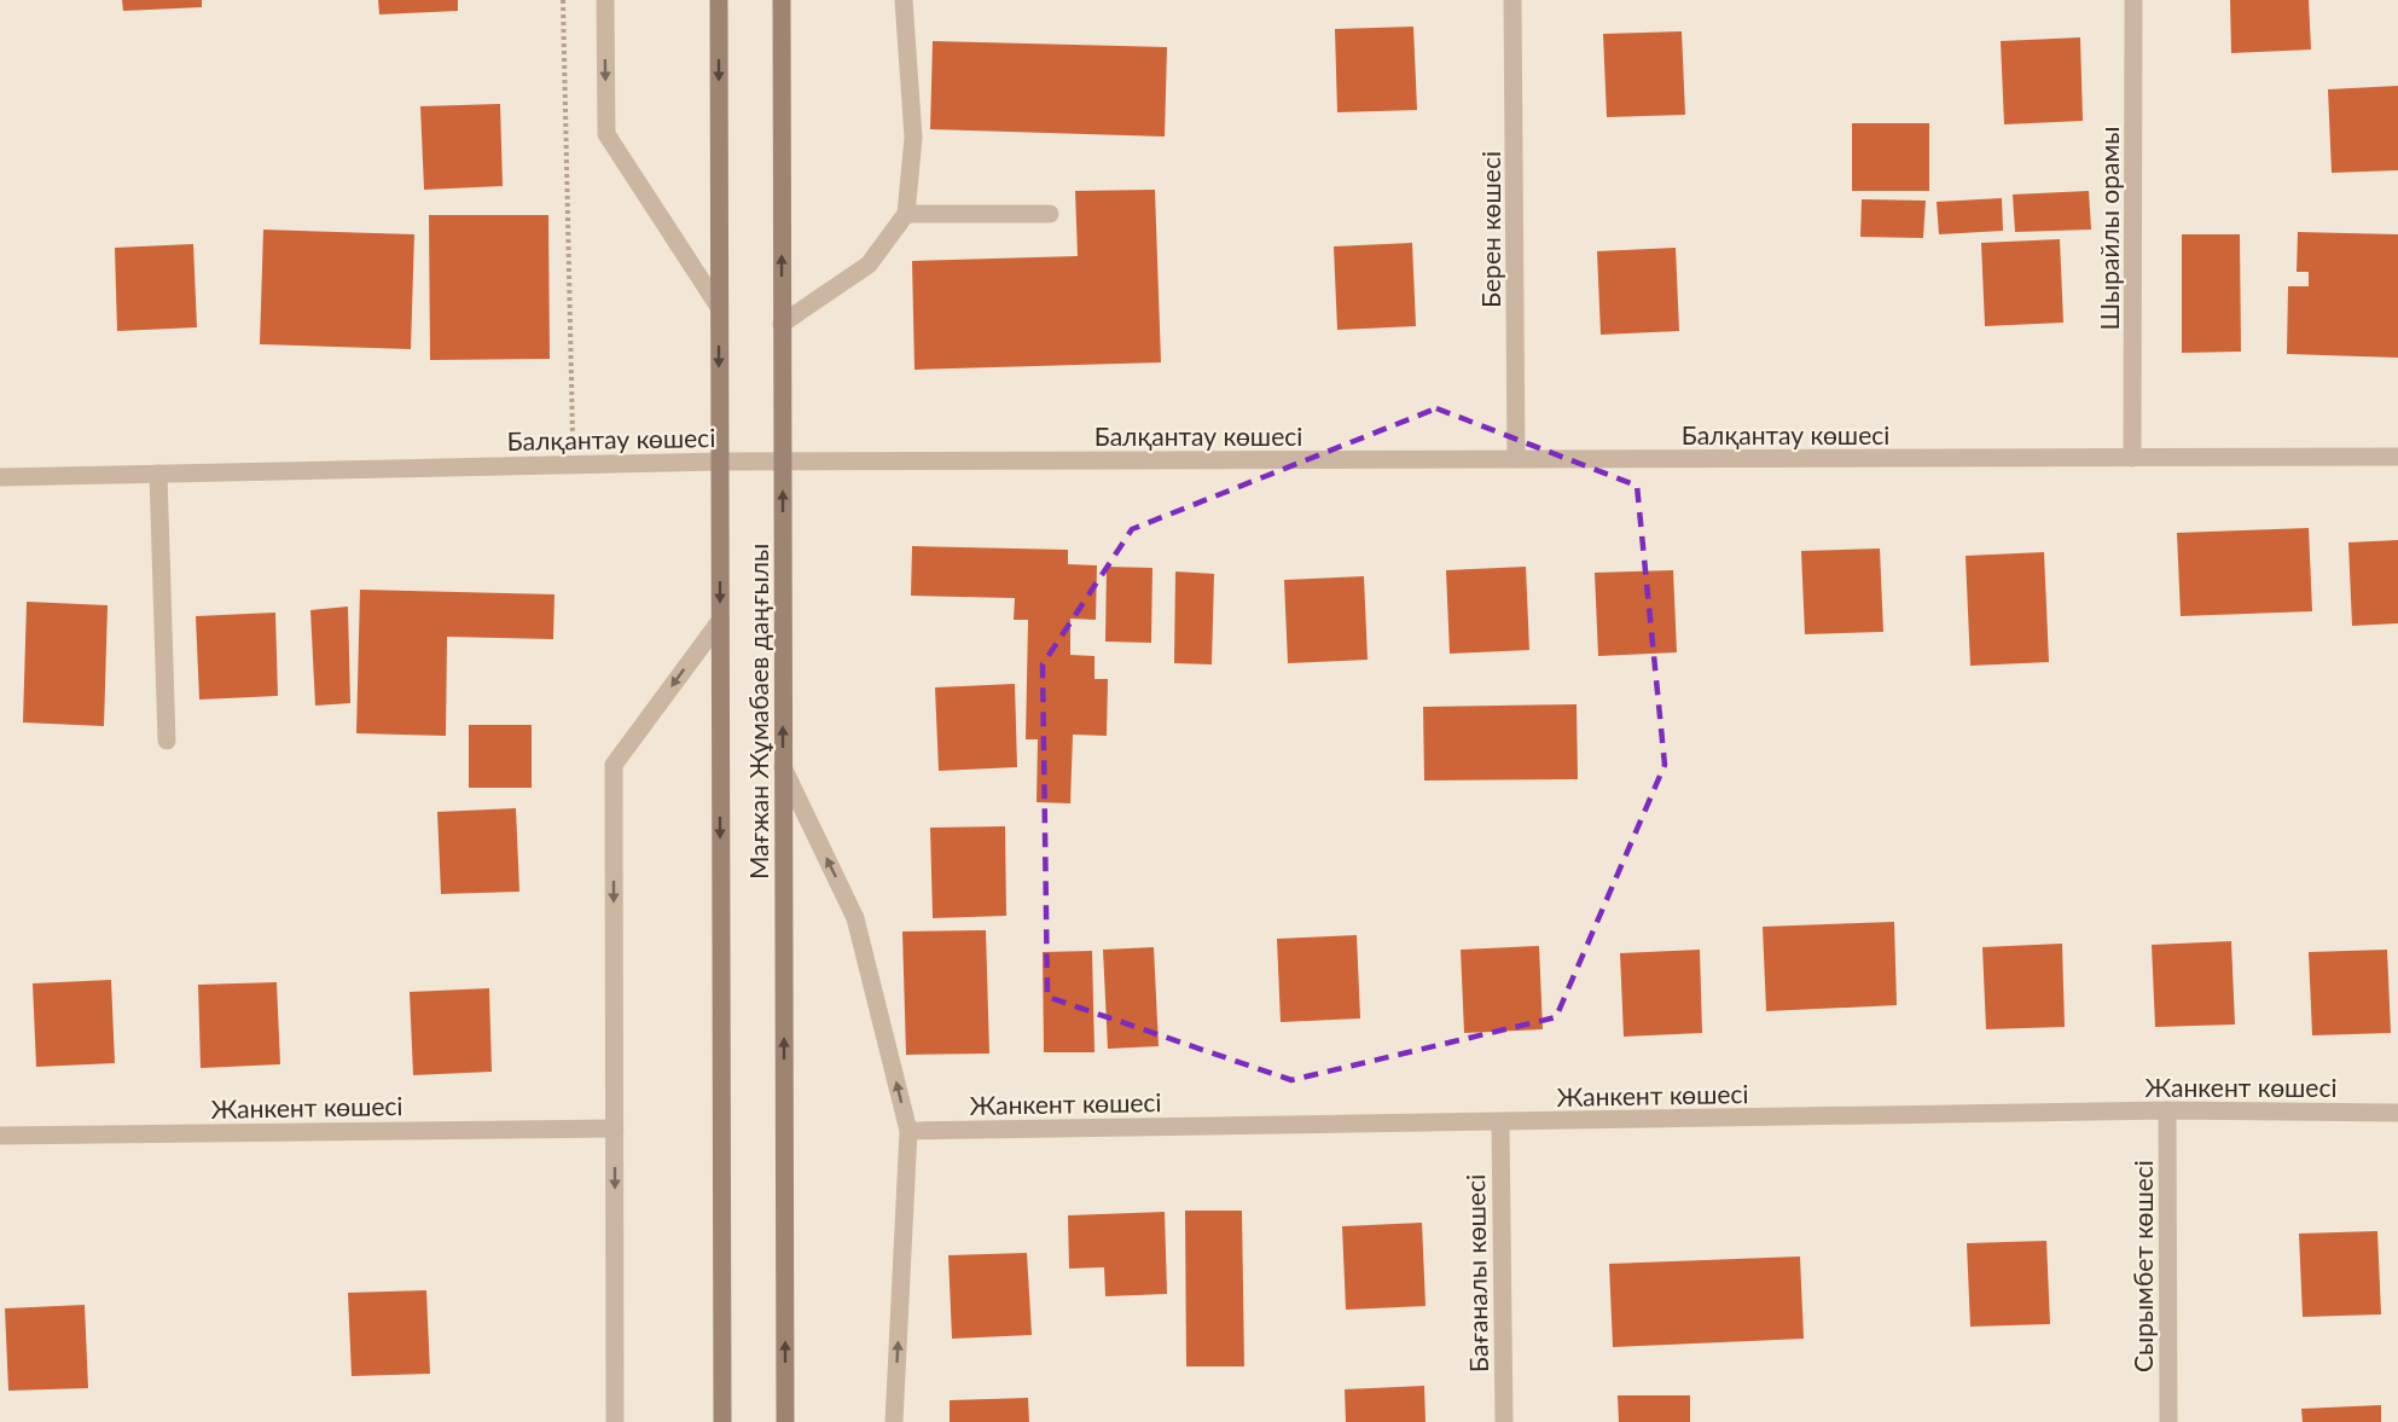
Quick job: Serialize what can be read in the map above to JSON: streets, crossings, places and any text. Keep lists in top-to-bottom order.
{
  "streets": {
    "main road": ["Мағжан Жұмабаев даңғылы"],
    "street": [
      "Шырайлы орамы",
      "Берен көшесі",
      "Балқантау көшесі",
      "Жанкент көшесі",
      "Сырымбет көшесі",
      "Бағаналы көшесі"
    ]
  },
  "crossings": [
    ["Шырайлы орамы", "Балқантау көшесі"],
    ["Берен көшесі", "Балқантау көшесі"],
    ["Балқантау көшесі", "Мағжан Жұмабаев даңғылы"],
    ["Жанкент көшесі", "Сырымбет көшесі"],
    ["Жанкент көшесі", "Бағаналы көшесі"]
  ]
}
